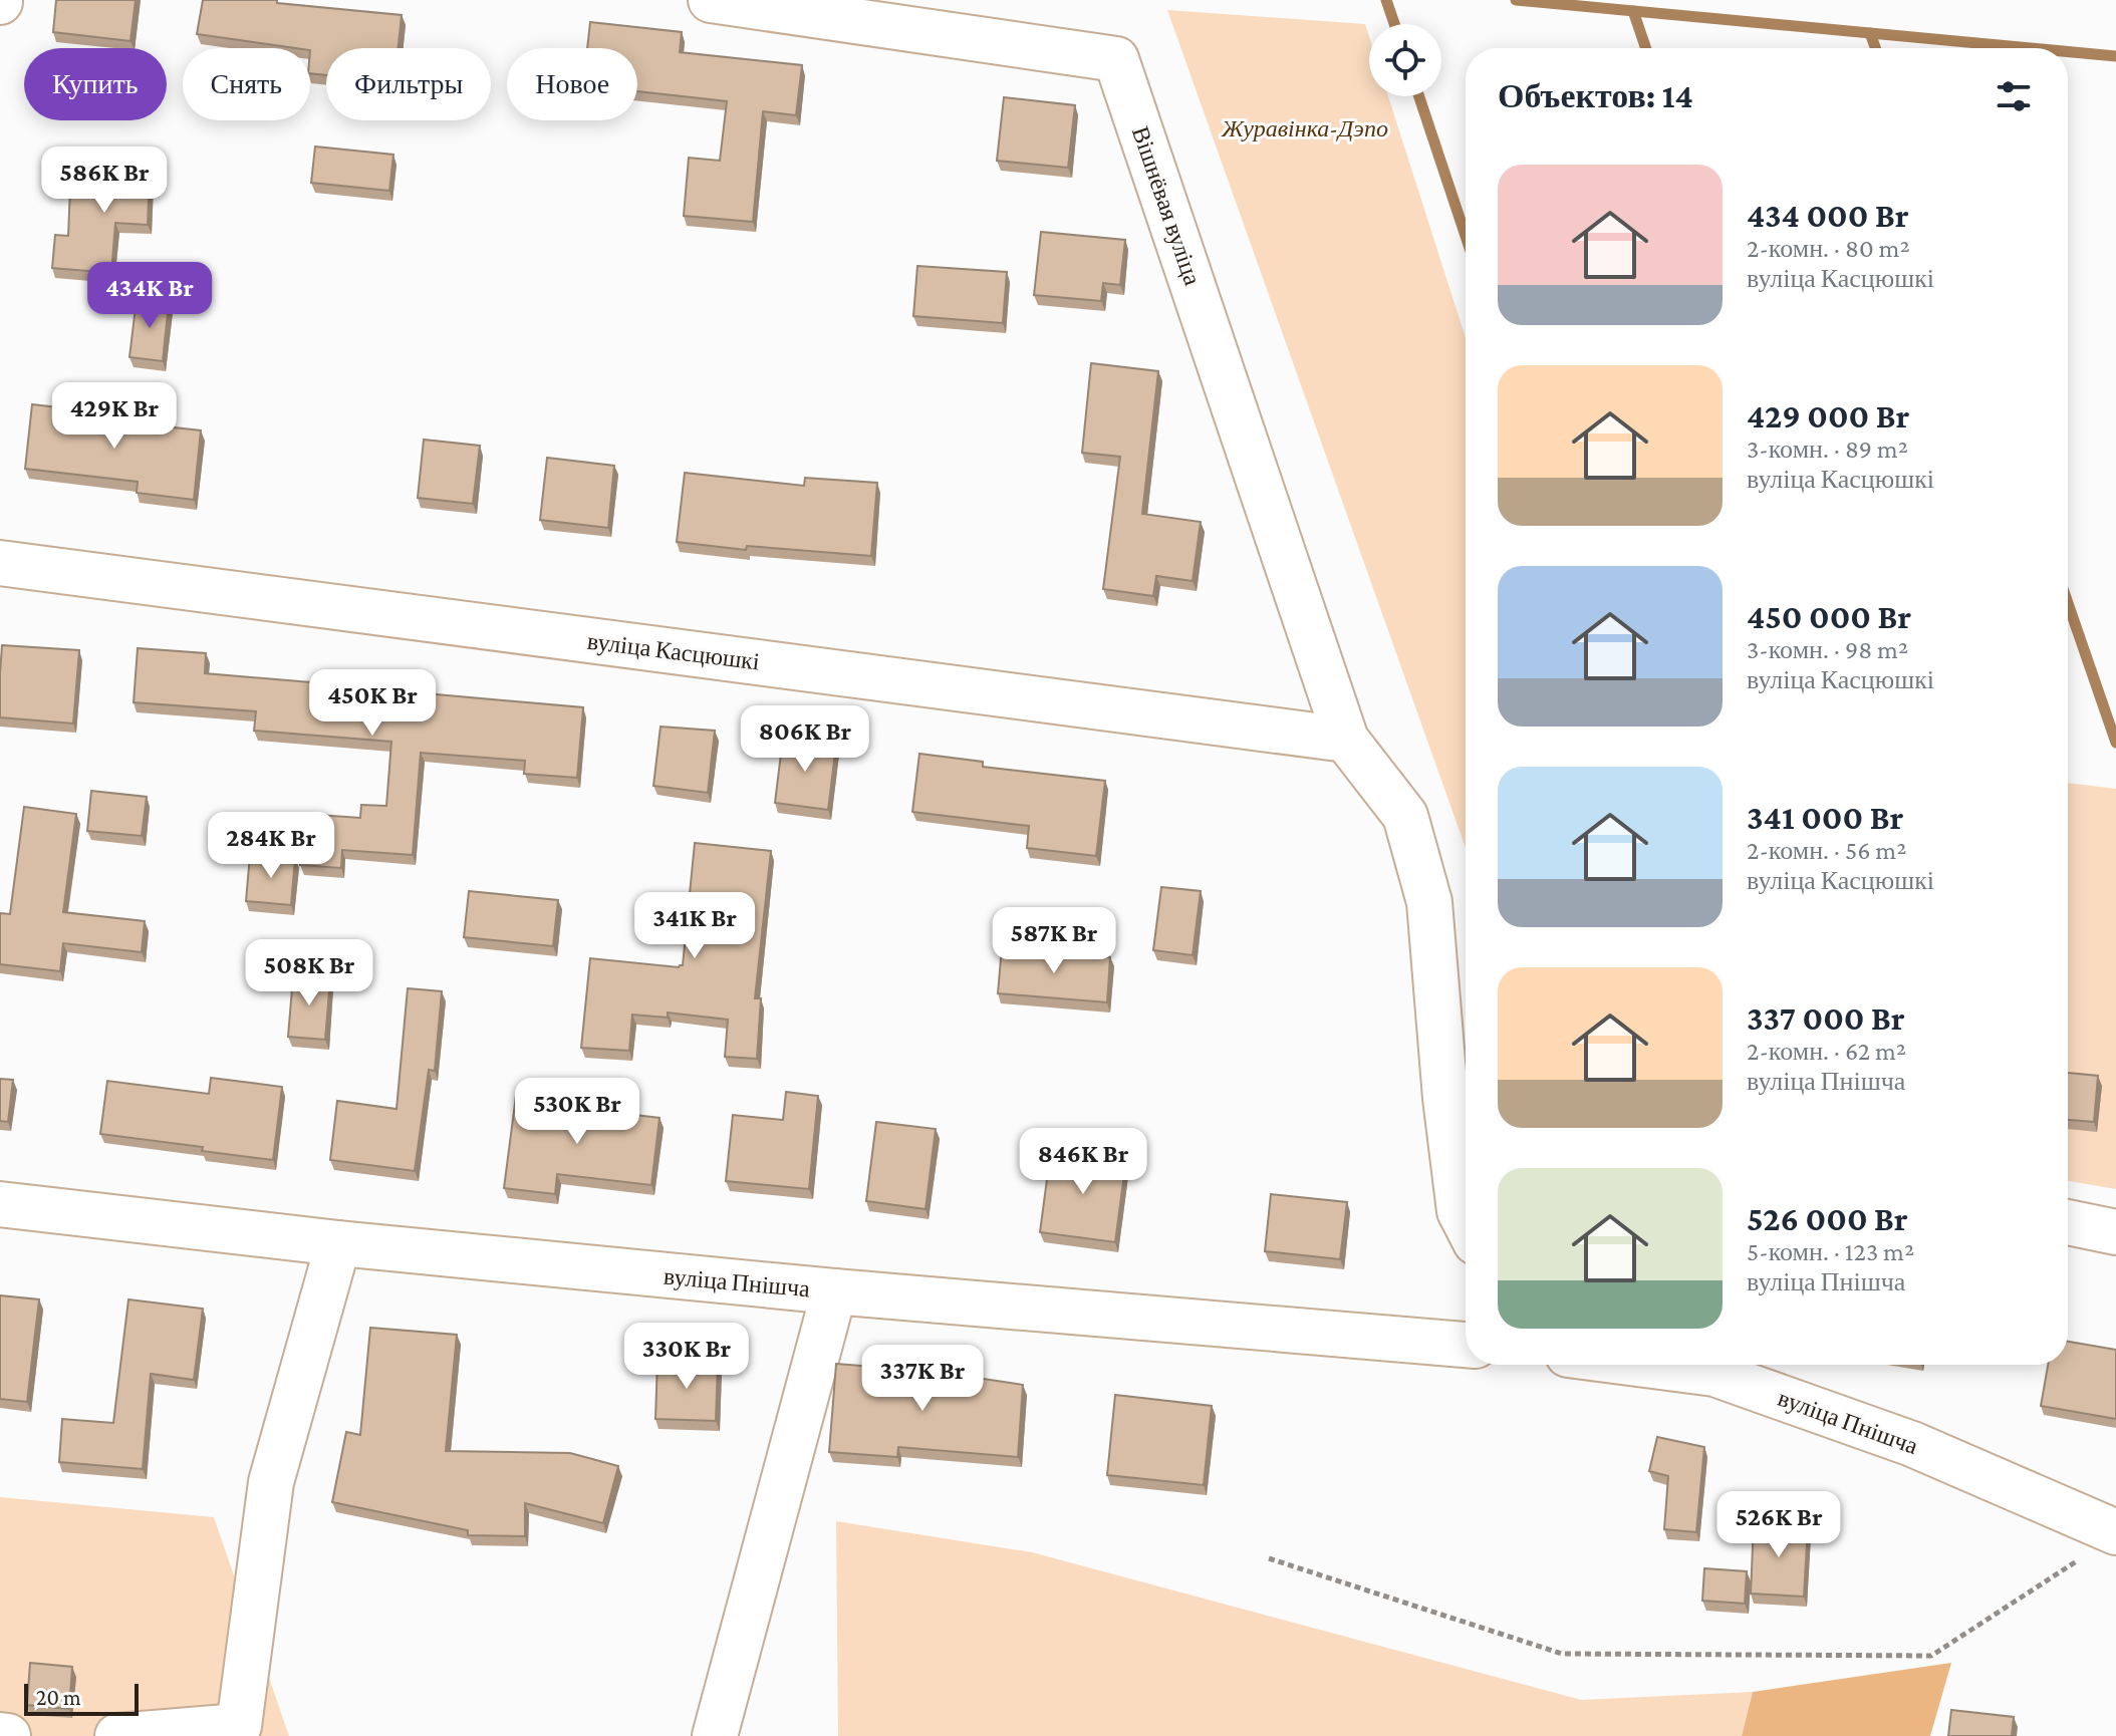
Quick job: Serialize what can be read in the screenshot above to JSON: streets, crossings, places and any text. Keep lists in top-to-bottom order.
{
  "streets": {
    "street": ["Вішнёвая вуліца", "вуліца Касцюшкі", "вуліца Пнішча"]
  },
  "crossings": [
    ["Вішнёвая вуліца", "вуліца Касцюшкі"]
  ],
  "parks": ["Журавінка-Дэпо"],
  "scale_bar": "20 m",
  "page": {
    "chip": [
      "Купить",
      "Снять",
      "Фильтры",
      "Новое"
    ],
    "heading": "Объектов: 14",
    "list": [
      {
        "name": "434 000 Br",
        "note": "2-комн. · 80 m² · вуліца Касцюшкі"
      },
      {
        "name": "429 000 Br",
        "note": "3-комн. · 89 m² · вуліца Касцюшкі"
      },
      {
        "name": "450 000 Br",
        "note": "3-комн. · 98 m² · вуліца Касцюшкі"
      },
      {
        "name": "341 000 Br",
        "note": "2-комн. · 56 m² · вуліца Касцюшкі"
      },
      {
        "name": "337 000 Br",
        "note": "2-комн. · 62 m² · вуліца Пнішча"
      },
      {
        "name": "526 000 Br",
        "note": "5-комн. · 123 m² · вуліца Пнішча"
      }
    ],
    "price": [
      "586K Br",
      "434K Br",
      "429K Br",
      "450K Br",
      "806K Br",
      "284K Br",
      "341K Br",
      "587K Br",
      "508K Br",
      "530K Br",
      "846K Br",
      "330K Br",
      "337K Br",
      "526K Br"
    ],
    "scale": "20 m"
  }
}
